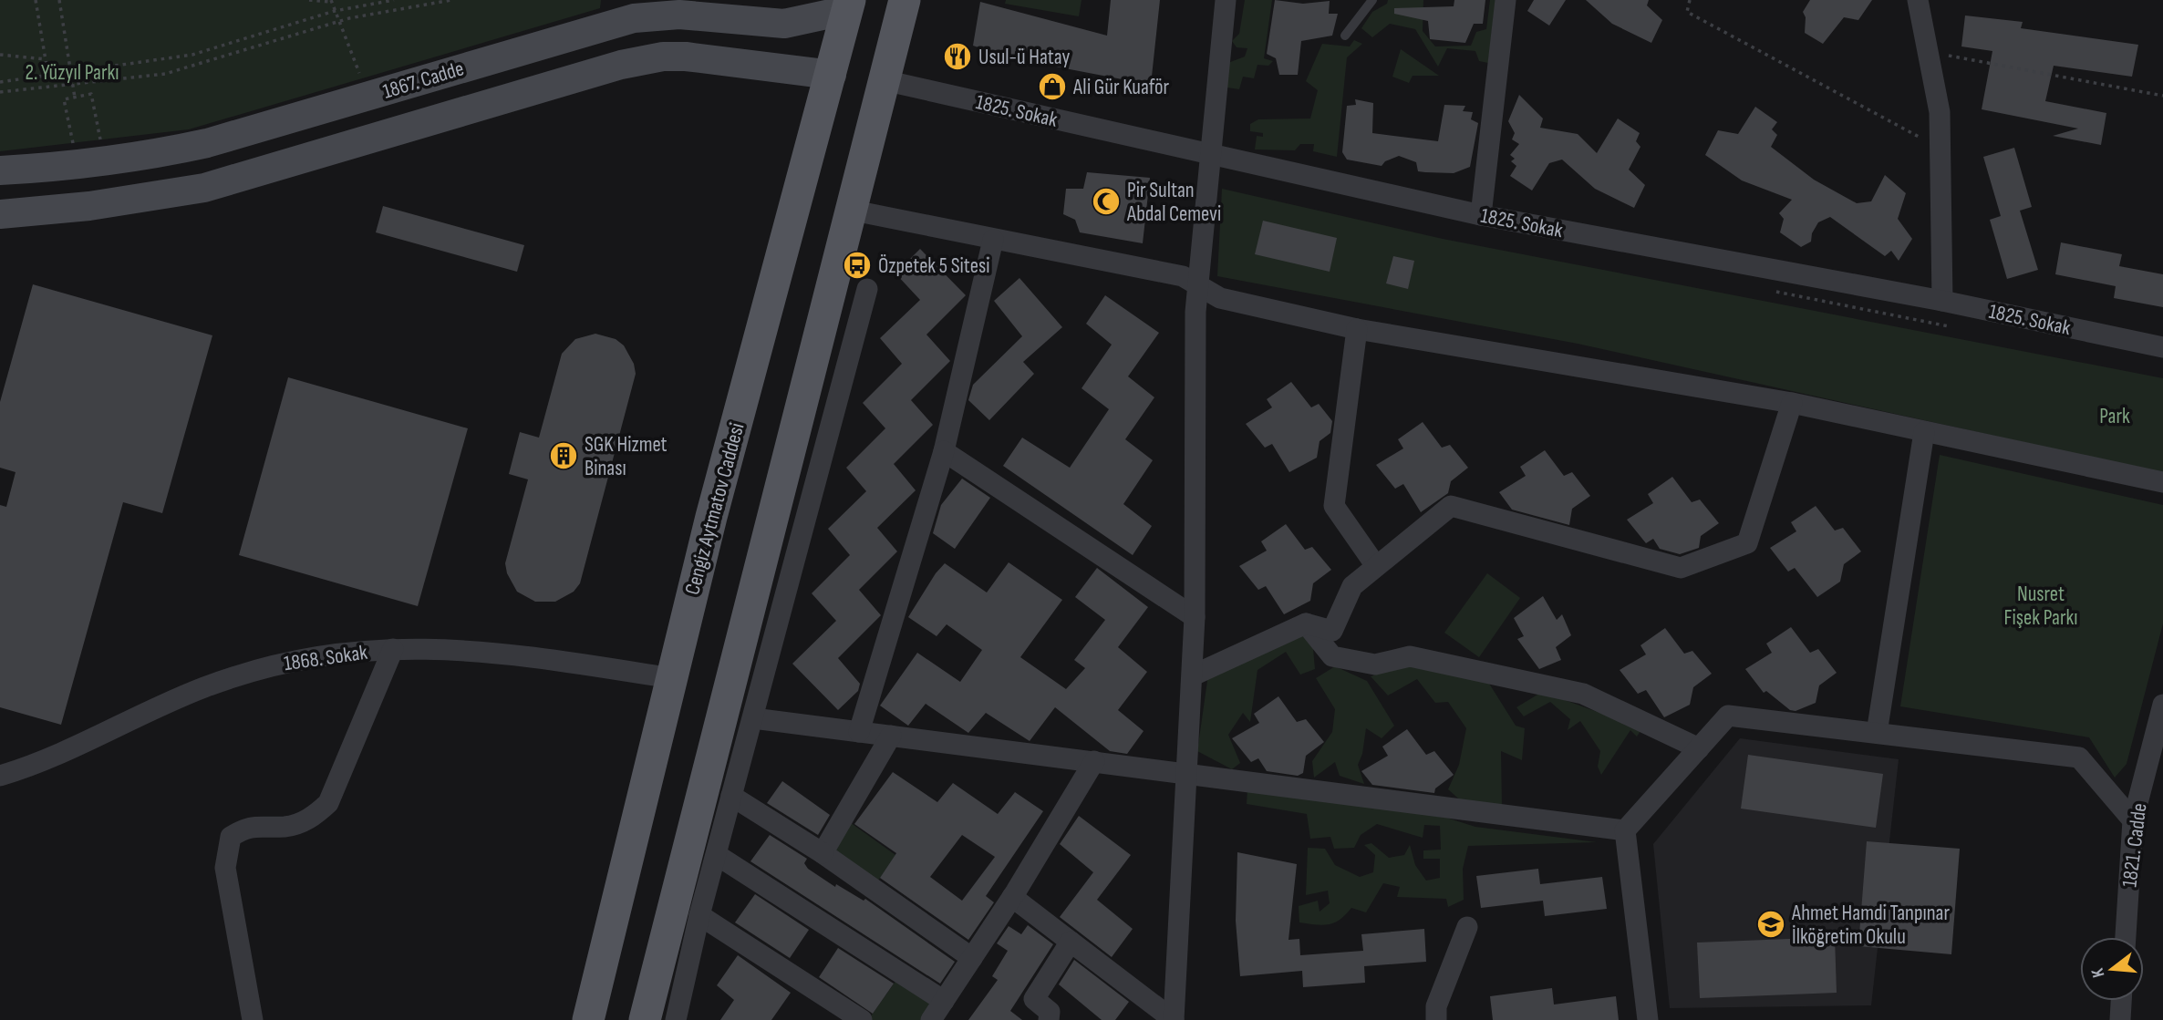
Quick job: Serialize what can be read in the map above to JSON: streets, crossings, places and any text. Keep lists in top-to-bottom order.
{
  "streets": {
    "main road": ["Cengiz Aytmatov Caddesi"],
    "street": [
      "1867. Cadde",
      "1825. Sokak",
      "1868. Sokak",
      "1821. Cadde"
    ]
  },
  "crossings": [
    ["1867. Cadde", "Cengiz Aytmatov Caddesi"],
    ["Cengiz Aytmatov Caddesi", "1868. Sokak"]
  ],
  "parks": ["2. Yüzyıl Parkı", "Park", "Nusret Fişek Parkı"],
  "places": {
    "restaurant": ["Usul-ü Hatay"],
    "shop": ["Ali Gür Kuaför"],
    "mosque": ["Pir Sultan Abdal Cemevi"],
    "bus stop": ["Özpetek 5 Sitesi"],
    "building": ["SGK Hizmet Binası"],
    "school or university": ["Ahmet Hamdi Tanpınar İlköğretim Okulu"]
  },
  "north": "left"
}
